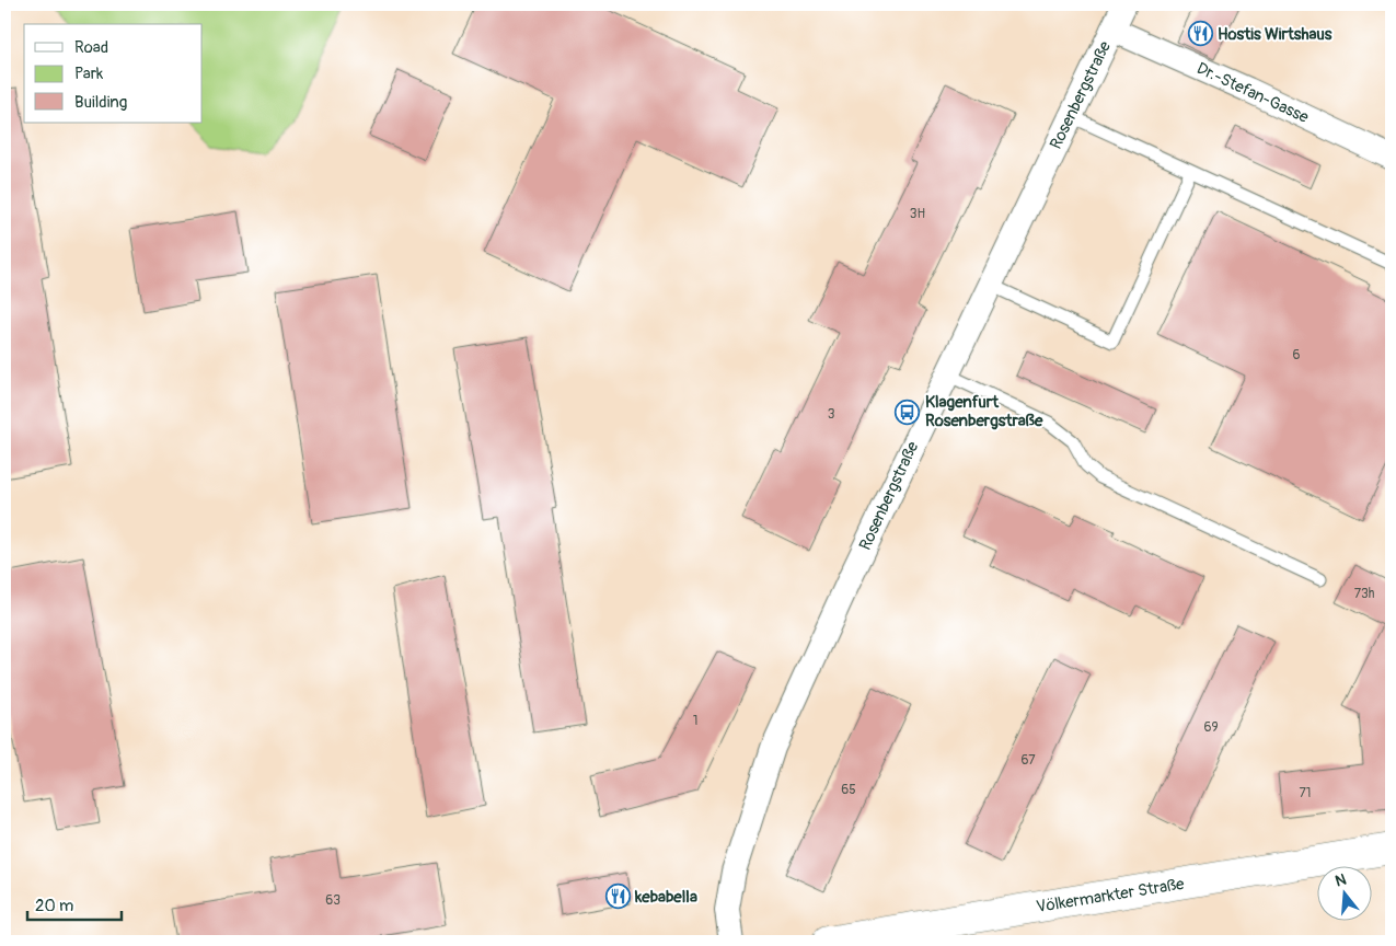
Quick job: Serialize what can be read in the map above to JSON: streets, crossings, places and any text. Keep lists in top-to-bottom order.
{
  "streets": {
    "main road": ["Völkermarkter Straße"],
    "street": ["Dr.-Stefan-Gasse", "Rosenbergstraße"]
  },
  "crossings": [
    ["Dr.-Stefan-Gasse", "Rosenbergstraße"]
  ],
  "places": {
    "restaurant": ["Hostis Wirtshaus", "kebabella"],
    "bus stop": ["Klagenfurt Rosenbergstraße"]
  },
  "house_numbers": [
    "3H",
    "6",
    "3",
    "73h",
    "1",
    "69",
    "67",
    "65",
    "71",
    "63"
  ],
  "legend": ["Road", "Park", "Building"],
  "scale_bar": "20 m",
  "north": "top"
}
